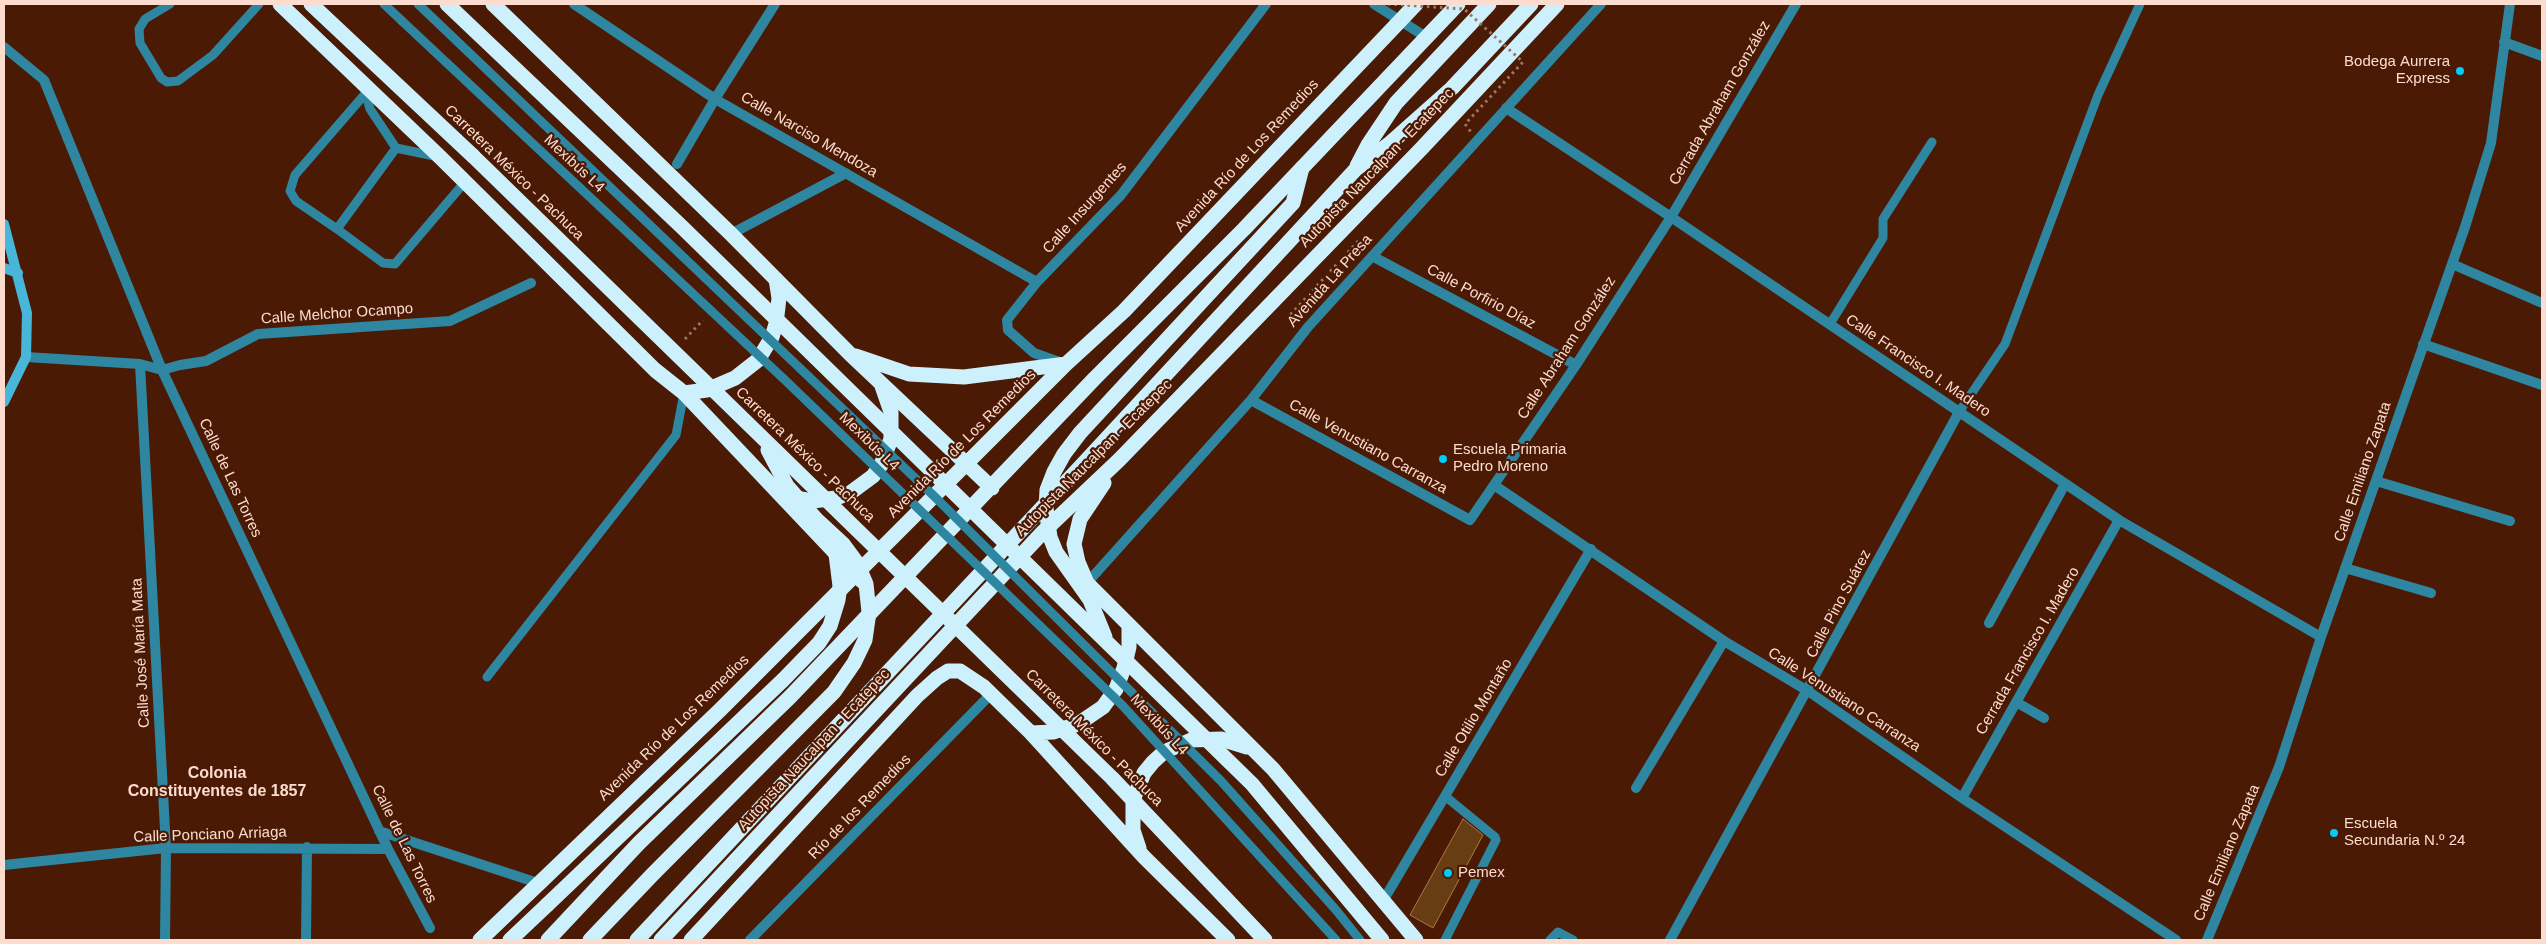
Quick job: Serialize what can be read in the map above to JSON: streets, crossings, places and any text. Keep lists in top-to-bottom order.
{
  "streets": {
    "highway": ["Avenida Río de Los Remedios", "Autopista Naucalpan - Ecatepec", "Carretera México - Pachuca"],
    "street": [
      "Cerrada Abraham González",
      "Calle Narciso Mendoza",
      "Calle Insurgentes",
      "Avenida La Presa",
      "Calle Porfirio Díaz",
      "Calle Melchor Ocampo",
      "Calle Abraham González",
      "Calle Francisco I. Madero",
      "Calle Venustiano Carranza",
      "Calle Emiliano Zapata",
      "Calle de Las Torres",
      "Calle Pino Suárez",
      "Cerrada Francisco I. Madero",
      "Calle José María Mata",
      "Calle Otilio Montaño",
      "Río de los Remedios",
      "Calle Ponciano Arriaga"
    ],
    "lane": ["Mexibús L4"]
  },
  "crossings": [
    ["Cerrada Abraham González", "Calle Abraham González"],
    ["Cerrada Abraham González", "Calle Francisco I. Madero"],
    ["Calle Narciso Mendoza", "Calle Insurgentes"],
    ["Avenida Río de Los Remedios", "Calle Insurgentes"],
    ["Avenida La Presa", "Calle Porfirio Díaz"],
    ["Avenida La Presa", "Calle Francisco I. Madero"],
    ["Avenida La Presa", "Calle Venustiano Carranza"],
    ["Calle Porfirio Díaz", "Calle Abraham González"],
    ["Calle Melchor Ocampo", "Calle de Las Torres"],
    ["Calle Abraham González", "Calle Francisco I. Madero"],
    ["Calle Abraham González", "Calle Venustiano Carranza"],
    ["Calle Francisco I. Madero", "Calle Emiliano Zapata"],
    ["Calle Francisco I. Madero", "Calle Pino Suárez"],
    ["Calle Francisco I. Madero", "Cerrada Francisco I. Madero"],
    ["Calle Venustiano Carranza", "Calle Pino Suárez"],
    ["Calle Venustiano Carranza", "Cerrada Francisco I. Madero"],
    ["Calle Venustiano Carranza", "Calle Otilio Montaño"],
    ["Calle de Las Torres", "Calle Ponciano Arriaga"],
    ["Calle José María Mata", "Calle Ponciano Arriaga"]
  ],
  "districts": ["Colonia Constituyentes de 1857"],
  "places": [
    "Bodega Aurrera Express",
    "Escuela Primaria Pedro Moreno",
    "Escuela Secundaria N.º 24",
    "Pemex"
  ]
}
